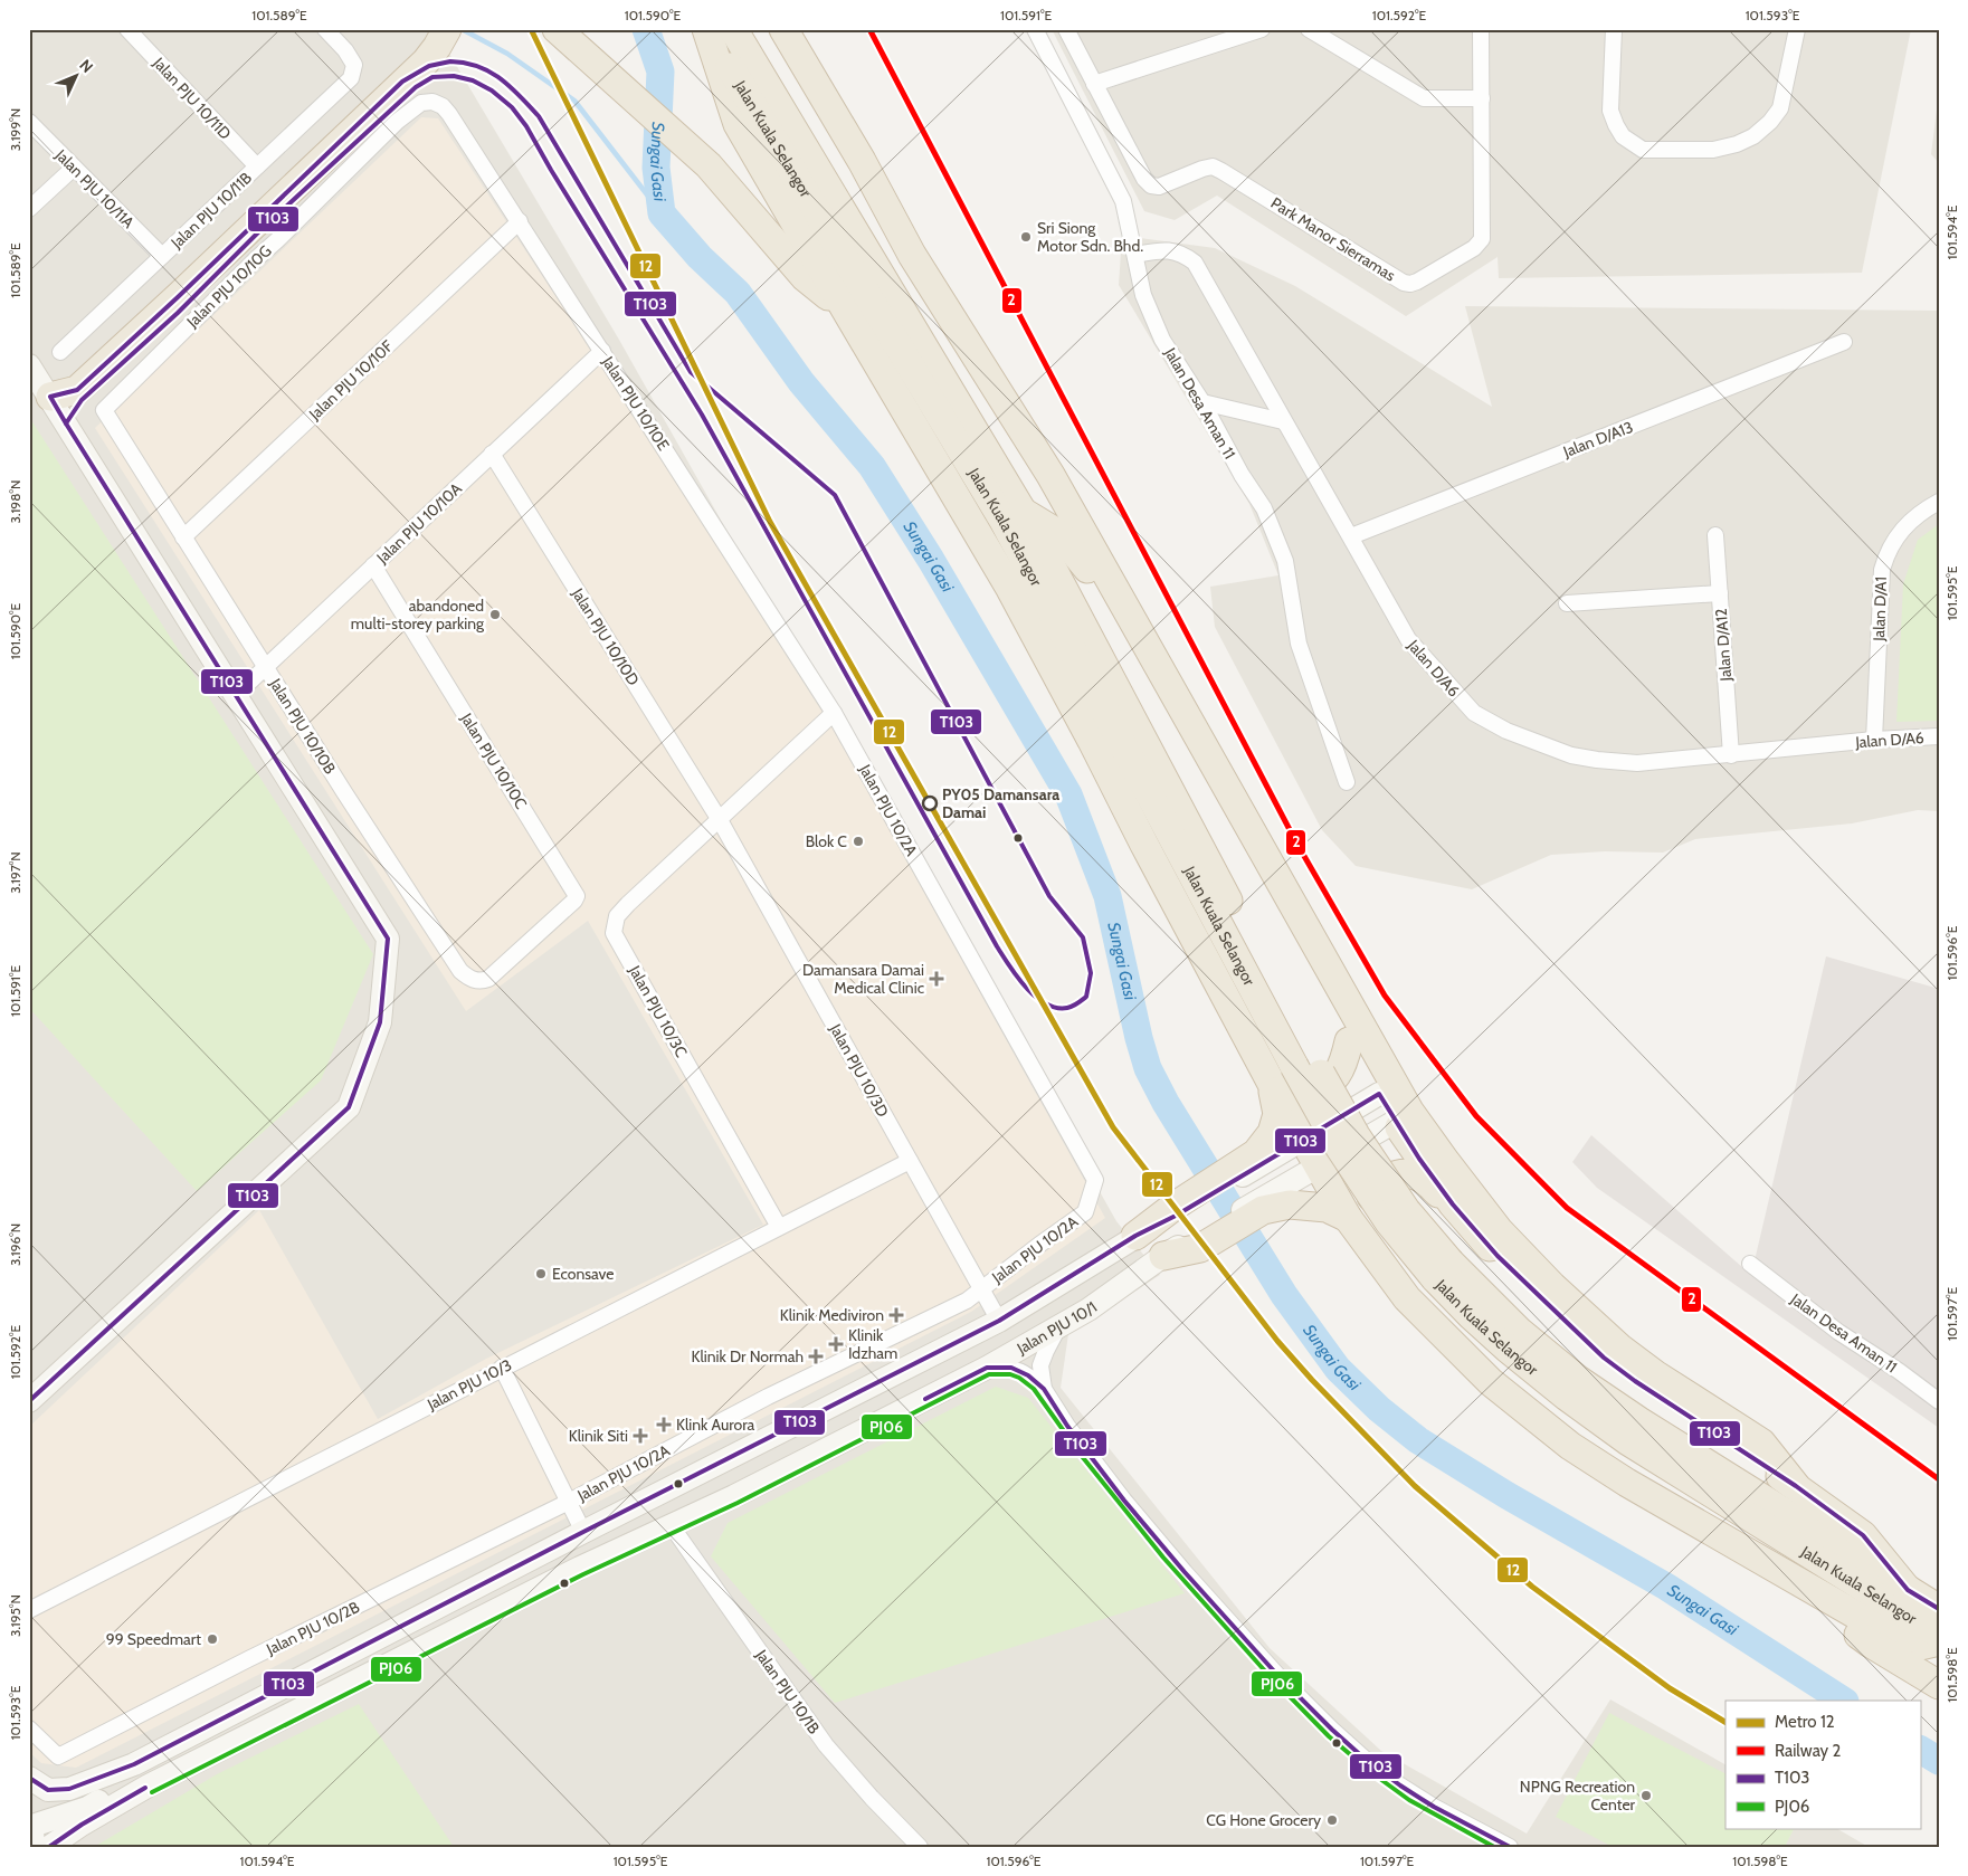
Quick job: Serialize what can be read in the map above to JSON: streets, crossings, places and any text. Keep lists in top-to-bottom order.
{
  "streets": {
    "highway": ["Jalan Kuala Selangor"],
    "street": [
      "Jalan PJU 10/11D",
      "Jalan PJU 10/11A",
      "Jalan PJU 10/11B",
      "Park Manor Sierramas",
      "Jalan PJU 10/10G",
      "Jalan PJU 10/10F",
      "Jalan PJU 10/10E",
      "Jalan Desa Aman 11",
      "Jalan D/A13",
      "Jalan PJU 10/10A",
      "Jalan D/A1",
      "Jalan PJU 10/10D",
      "Jalan D/A12",
      "Jalan D/A6",
      "Jalan PJU 10/10B",
      "Jalan PJU 10/10C",
      "Jalan PJU 10/2A",
      "Jalan PJU 10/3C",
      "Jalan PJU 10/3D",
      "Jalan PJU 10/1",
      "Jalan PJU 10/3",
      "Jalan PJU 10/2B",
      "Jalan PJU 10/1B"
    ]
  },
  "crossings": [
    ["Jalan PJU 10/11D", "Jalan PJU 10/11B"],
    ["Jalan PJU 10/11A", "Jalan PJU 10/11B"],
    ["Jalan PJU 10/10G", "Jalan PJU 10/10E"],
    ["Jalan PJU 10/10G", "Jalan PJU 10/10B"],
    ["Jalan PJU 10/10F", "Jalan PJU 10/10E"],
    ["Jalan PJU 10/10F", "Jalan PJU 10/10B"],
    ["Jalan PJU 10/10E", "Jalan PJU 10/10A"],
    ["Jalan PJU 10/10E", "Jalan PJU 10/2A"],
    ["Jalan PJU 10/10E", "Jalan PJU 10/3C"],
    ["Jalan Desa Aman 11", "Jalan D/A6"],
    ["Jalan D/A13", "Jalan D/A6"],
    ["Jalan PJU 10/10A", "Jalan PJU 10/10D"],
    ["Jalan PJU 10/10A", "Jalan PJU 10/10B"],
    ["Jalan PJU 10/10A", "Jalan PJU 10/10C"],
    ["Jalan D/A1", "Jalan D/A6"],
    ["Jalan PJU 10/10D", "Jalan PJU 10/3C"],
    ["Jalan PJU 10/10D", "Jalan PJU 10/3D"],
    ["Jalan D/A12", "Jalan D/A6"],
    ["Jalan PJU 10/10B", "Jalan PJU 10/10C"],
    ["Jalan PJU 10/2A", "Jalan PJU 10/3C"],
    ["Jalan PJU 10/2A", "Jalan PJU 10/3D"],
    ["Jalan PJU 10/2A", "Jalan PJU 10/2B"],
    ["Jalan PJU 10/3C", "Jalan PJU 10/3D"],
    ["Jalan PJU 10/3C", "Jalan PJU 10/3"],
    ["Jalan PJU 10/3D", "Jalan PJU 10/3"],
    ["Jalan PJU 10/1", "Jalan PJU 10/1B"]
  ],
  "water": ["Sungai Gasi"],
  "places": {
    "other": [
      "Sri Siong Motor Sdn. Bhd.",
      "abandoned multi-storey parking",
      "PY05 Damansara Damai",
      "Blok C",
      "Econsave",
      "99 Speedmart",
      "NPNG Recreation Center",
      "CG Hone Grocery"
    ],
    "health": [
      "Damansara Damai Medical Clinic",
      "Klinik Mediviron",
      "Klinik Idzham",
      "Klinik Dr Normah",
      "Klink Aurora",
      "Klinik Siti"
    ]
  },
  "lines": [
    "metro line 12",
    "rail line 2",
    "transit line T103",
    "transit line PJ06"
  ],
  "legend": [
    "Metro 12",
    "Railway 2",
    "T103",
    "PJ06"
  ],
  "north": "top right",
  "coordinates": [
    "101.589°E",
    "101.590°E",
    "101.591°E",
    "101.592°E",
    "101.593°E",
    "3.199°N",
    "101.594°E",
    "3.198°N",
    "101.595°E",
    "3.197°N",
    "101.596°E",
    "3.196°N",
    "101.597°E",
    "3.195°N",
    "101.598°E"
  ]
}
